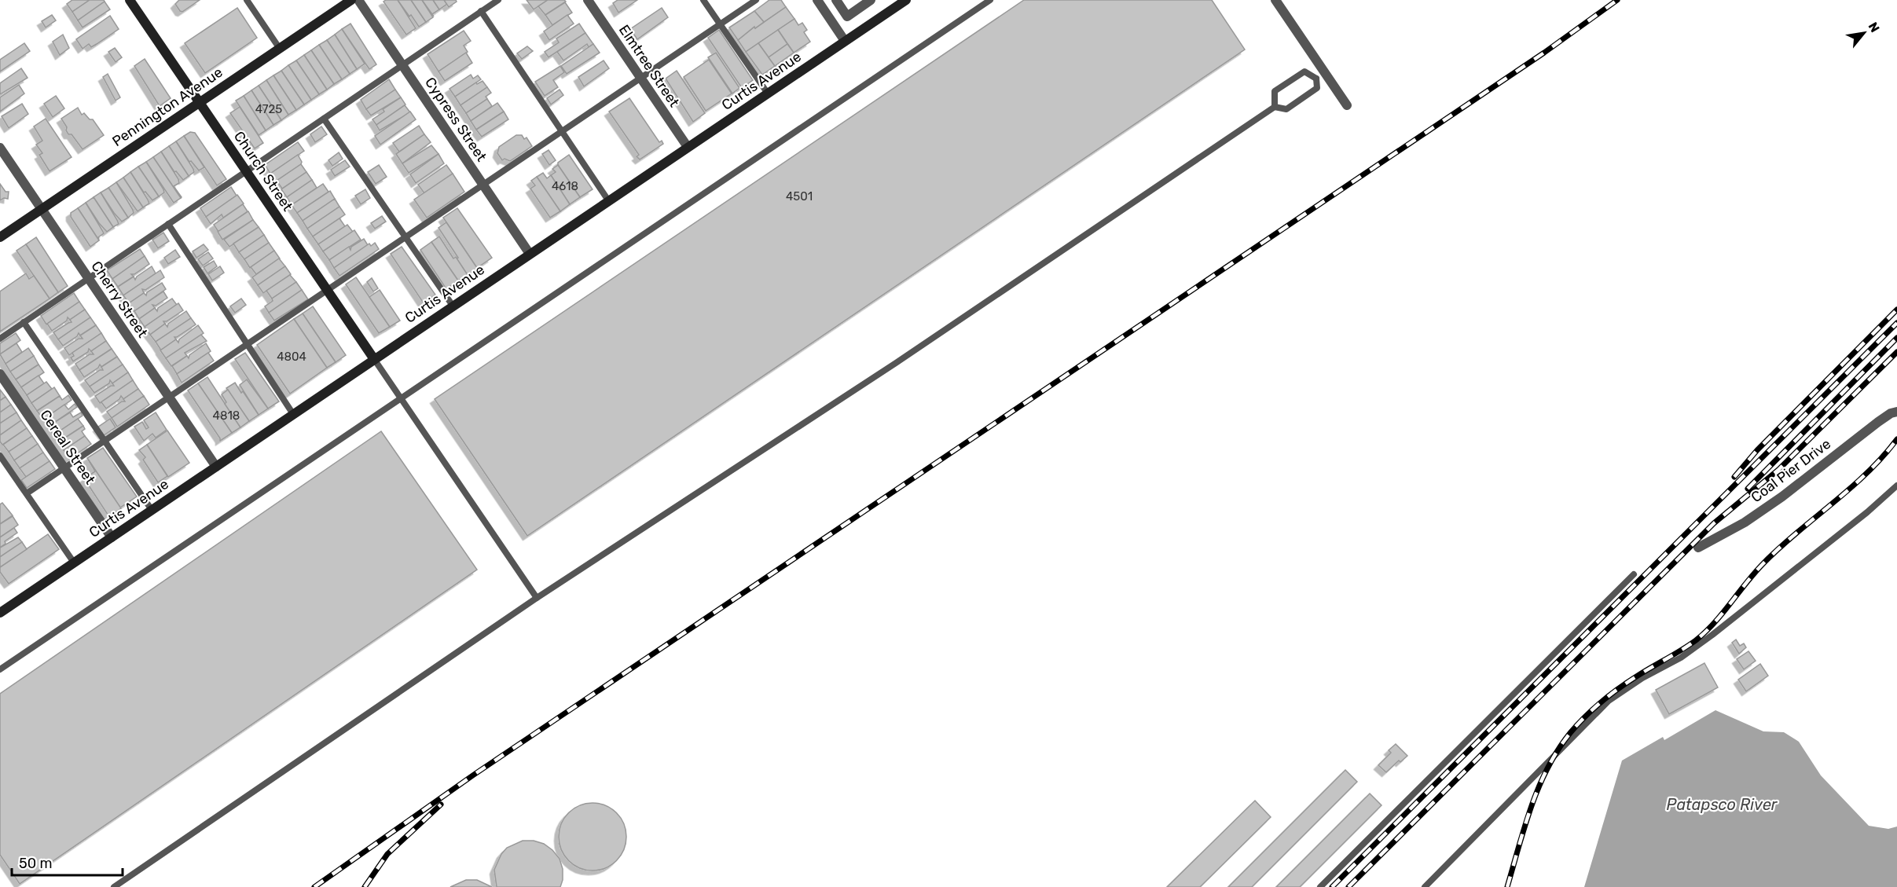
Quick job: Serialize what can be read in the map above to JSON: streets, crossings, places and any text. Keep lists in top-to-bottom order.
{
  "streets": {
    "main road": ["Curtis Avenue", "Pennington Avenue", "Church Street"],
    "street": [
      "Elmtree Street",
      "Cypress Street",
      "Cherry Street",
      "Cereal Street",
      "Coal Pier Drive"
    ]
  },
  "crossings": [
    ["Elmtree Street", "Curtis Avenue"],
    ["Curtis Avenue", "Cypress Street"],
    ["Curtis Avenue", "Church Street"],
    ["Curtis Avenue", "Cherry Street"],
    ["Curtis Avenue", "Cereal Street"],
    ["Pennington Avenue", "Church Street"],
    ["Pennington Avenue", "Cherry Street"]
  ],
  "water": ["Patapsco River"],
  "house_numbers": [
    "4725",
    "4618",
    "4501",
    "4804",
    "4818"
  ],
  "scale_bar": "50 m",
  "north": "top right"
}
